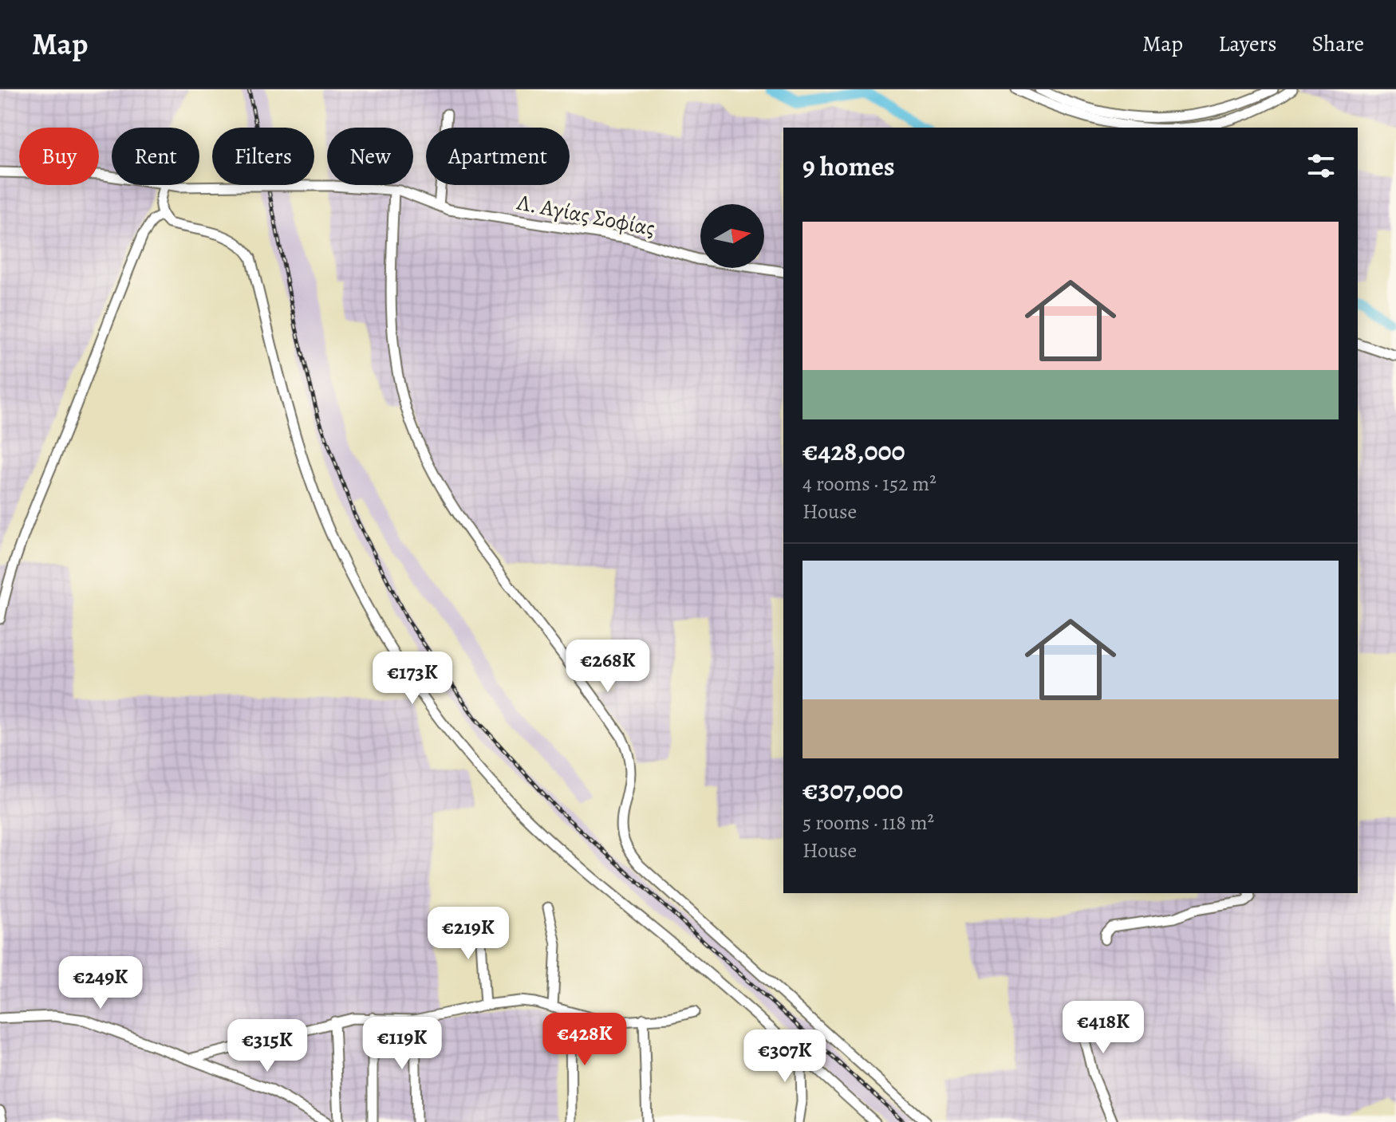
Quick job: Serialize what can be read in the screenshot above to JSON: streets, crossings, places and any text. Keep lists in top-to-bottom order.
{
  "streets": {
    "street": ["Λ. Αγίας Σοφίας"]
  },
  "north": "right",
  "page": {
    "header": "Map",
    "nav": ["Map", "Layers", "Share"],
    "chip": [
      "Buy",
      "Rent",
      "Filters",
      "New",
      "Apartment"
    ],
    "heading": "9 homes",
    "list": [
      {
        "name": "€428,000",
        "note": "4 rooms · 152 m² · House"
      },
      {
        "name": "€307,000",
        "note": "5 rooms · 118 m² · House"
      }
    ],
    "price": [
      "€268K",
      "€173K",
      "€219K",
      "€249K",
      "€418K",
      "€428K",
      "€119K",
      "€315K",
      "€307K"
    ]
  }
}
